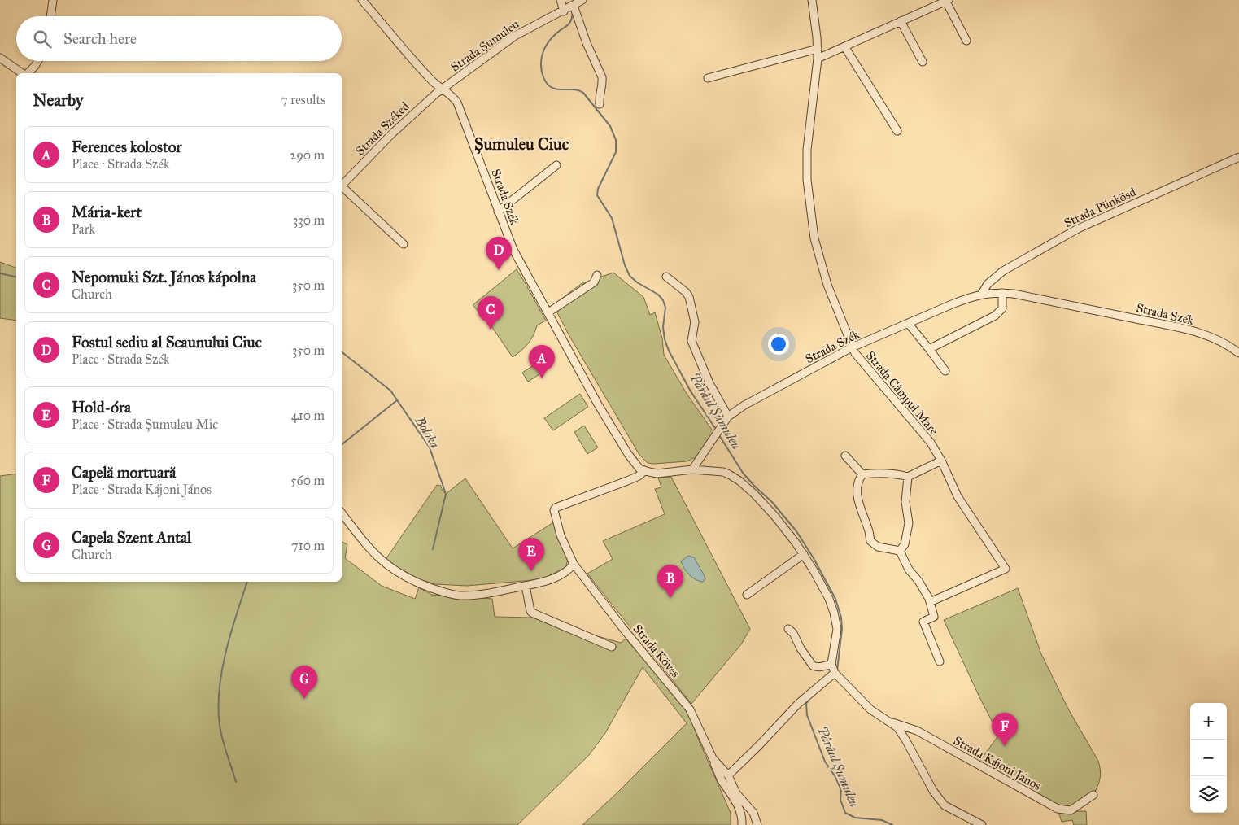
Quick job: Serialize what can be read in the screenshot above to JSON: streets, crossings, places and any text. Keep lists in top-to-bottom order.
{
  "streets": {
    "street": [
      "Strada Șumuleu",
      "Strada Széked",
      "Strada Szék",
      "Strada Pünkösd",
      "Strada Câmpul Mare",
      "Strada Köves",
      "Strada Kájoni János"
    ]
  },
  "crossings": [
    ["Strada Șumuleu", "Strada Széked"],
    ["Strada Șumuleu", "Strada Szék"],
    ["Strada Széked", "Strada Szék"],
    ["Strada Szék", "Strada Pünkösd"],
    ["Strada Szék", "Strada Câmpul Mare"],
    ["Strada Szék", "Strada Köves"],
    ["Strada Szék", "Strada Kájoni János"]
  ],
  "districts": ["Șumuleu Ciuc"],
  "water": ["Pârâul Șumuleu", "Boloka"],
  "page": {
    "search": "Search here",
    "heading": ["Nearby", "7 results"],
    "list": [
      {
        "mark": "A",
        "name": "Ferences kolostor",
        "note": "Place · Strada Szék",
        "value": "290 m"
      },
      {
        "mark": "B",
        "name": "Mária-kert",
        "note": "Park",
        "value": "330 m"
      },
      {
        "mark": "C",
        "name": "Nepomuki Szt. János kápolna",
        "note": "Church",
        "value": "350 m"
      },
      {
        "mark": "D",
        "name": "Fostul sediu al Scaunului Ciuc",
        "note": "Place · Strada Szék",
        "value": "350 m"
      },
      {
        "mark": "E",
        "name": "Hold-óra",
        "note": "Place · Strada Șumuleu Mic",
        "value": "410 m"
      },
      {
        "mark": "F",
        "name": "Capelă mortuară",
        "note": "Place · Strada Kájoni János",
        "value": "560 m"
      },
      {
        "mark": "G",
        "name": "Capela Szent Antal",
        "note": "Church",
        "value": "710 m"
      }
    ],
    "pins": [
      "D",
      "C",
      "A",
      "E",
      "B",
      "G",
      "F"
    ],
    "map_buttons": ["+", "−"]
  }
}
